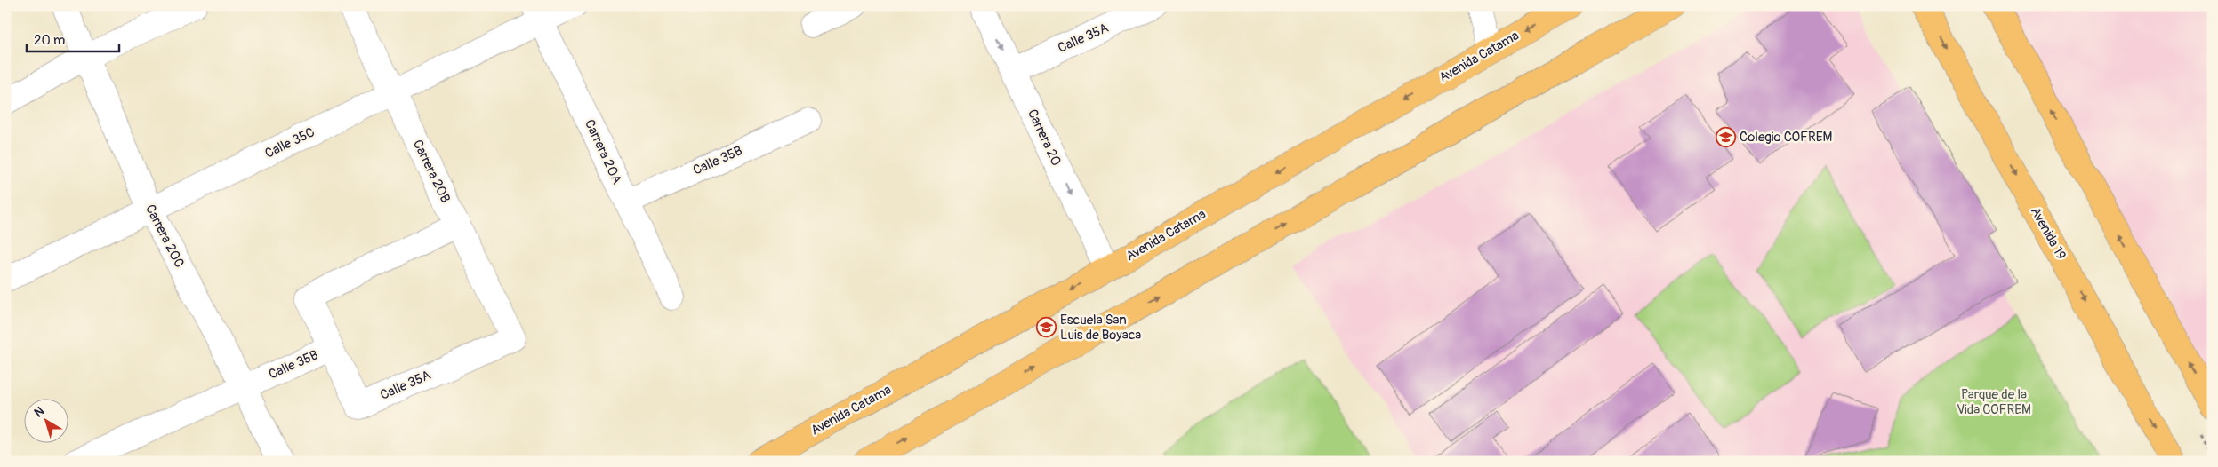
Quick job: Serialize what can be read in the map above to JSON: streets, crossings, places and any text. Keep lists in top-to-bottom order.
{
  "streets": {
    "main road": ["Avenida Catama", "Avenida 19"],
    "street": [
      "Calle 35A",
      "Carrera 20",
      "Calle 35C",
      "Carrera 20A",
      "Calle 35B",
      "Carrera 20B",
      "Carrera 20C"
    ]
  },
  "crossings": [
    ["Calle 35A", "Carrera 20"],
    ["Calle 35A", "Calle 35B"],
    ["Calle 35A", "Carrera 20B"],
    ["Avenida Catama", "Carrera 20"],
    ["Calle 35C", "Carrera 20A"],
    ["Calle 35C", "Carrera 20B"],
    ["Calle 35C", "Carrera 20C"],
    ["Carrera 20A", "Calle 35B"],
    ["Calle 35B", "Carrera 20B"],
    ["Calle 35B", "Carrera 20C"]
  ],
  "one_way": ["Carrera 20"],
  "parks": ["Parque de la Vida COFREM"],
  "places": {
    "school or university": ["Colegio COFREM", "Escuela San Luis de Boyaca"]
  },
  "scale_bar": "20 m",
  "north": "top left"
}
